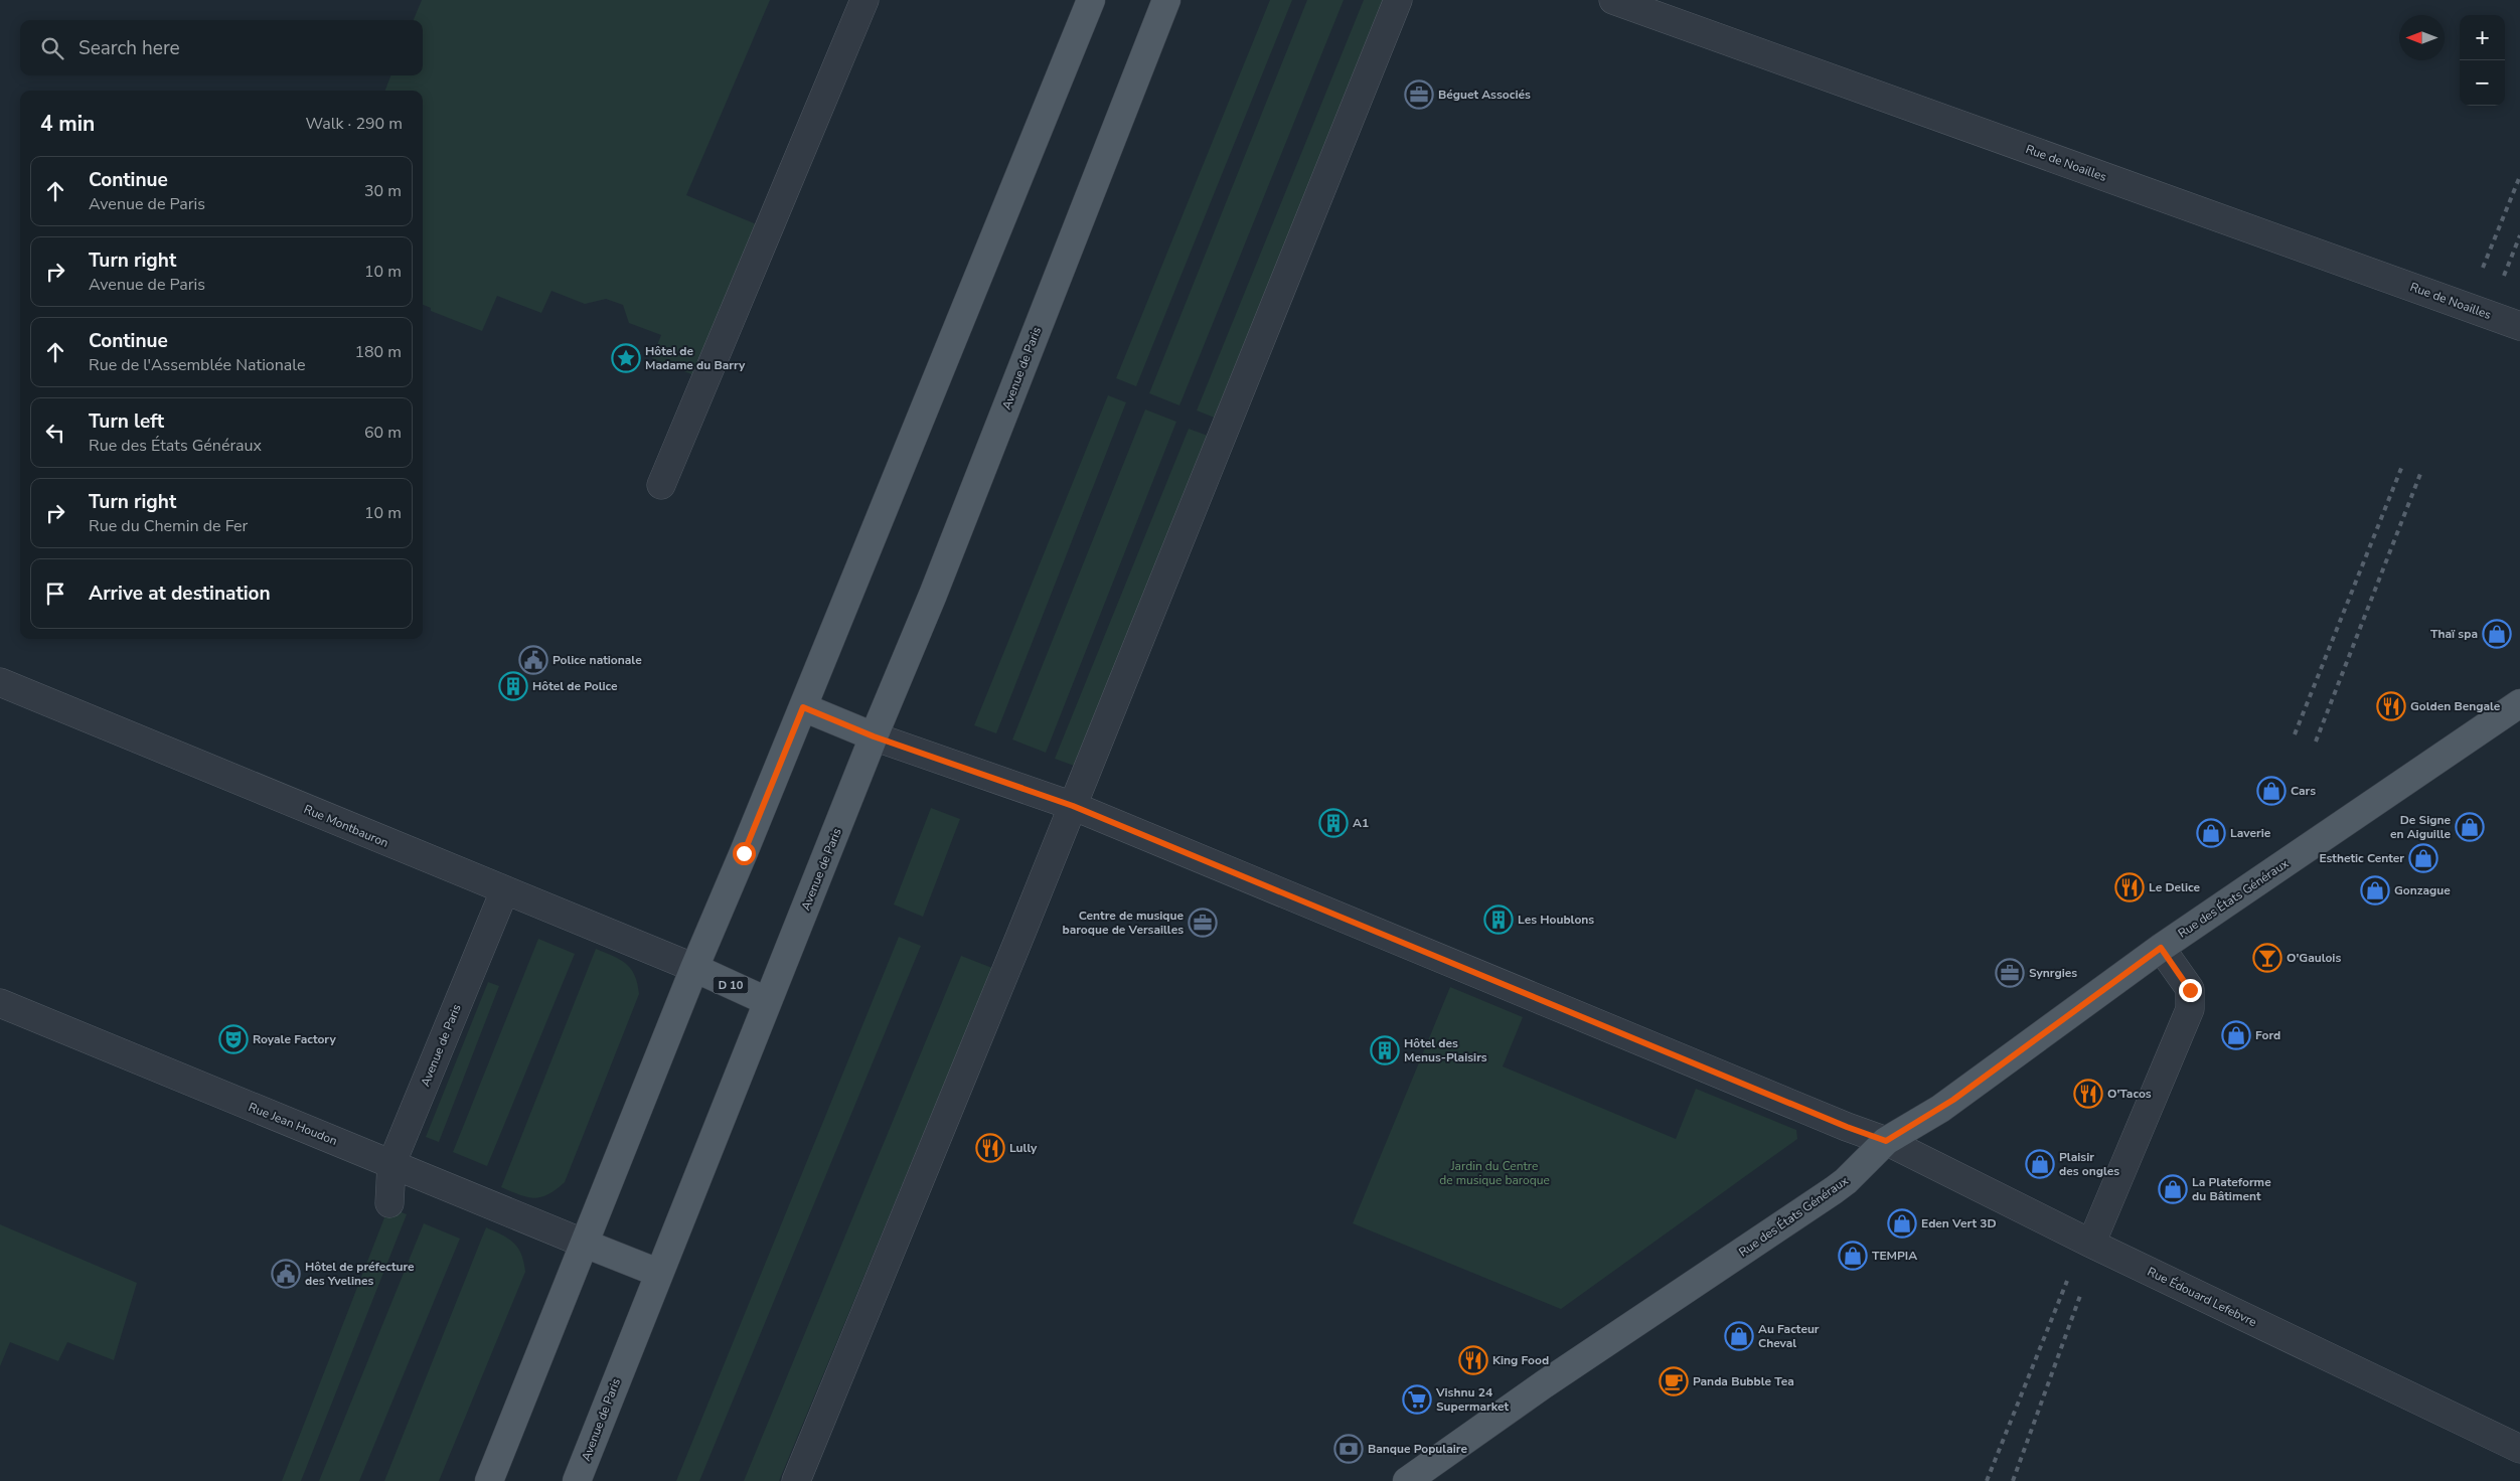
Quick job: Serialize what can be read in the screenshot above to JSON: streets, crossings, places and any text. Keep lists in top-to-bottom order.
{
  "streets": {
    "main road": ["Avenue de Paris", "Rue des États Généraux", "D 10"],
    "street": [
      "Rue de Noailles",
      "Rue Montbauron",
      "Rue Jean Houdon",
      "Rue Édouard Lefebvre"
    ]
  },
  "crossings": [
    ["Avenue de Paris", "Rue Montbauron"],
    ["Avenue de Paris", "D 10"],
    ["Avenue de Paris", "Rue Jean Houdon"],
    ["Avenue de Paris", "Rue Édouard Lefebvre"],
    ["Rue Montbauron", "D 10"],
    ["Rue des États Généraux", "Rue Édouard Lefebvre"]
  ],
  "parks": ["Jardin du Centre de musique baroque"],
  "places": {
    "office": ["Béguet Associés", "Centre de musique baroque de Versailles", "Synrgies"],
    "place": ["Hôtel de Madame du Barry"],
    "shop": [
      "Thaï spa",
      "Cars",
      "De Signe en Aiguille",
      "Laverie",
      "Esthetic Center",
      "Gonzague",
      "Ford",
      "Plaisir des ongles",
      "La Plateforme du Bâtiment",
      "Eden Vert 3D",
      "TEMPIA",
      "Au Facteur Cheval"
    ],
    "public building": ["Police nationale", "Hôtel de préfecture des Yvelines"],
    "building": [
      "Hôtel de Police",
      "A1",
      "Les Houblons",
      "Hôtel des Menus-Plaisirs"
    ],
    "restaurant": [
      "Golden Bengale",
      "Le Delice",
      "O'Tacos",
      "Lully",
      "King Food"
    ],
    "bar": ["O'Gaulois"],
    "theatre": ["Royale Factory"],
    "cafe": ["Panda Bubble Tea"],
    "supermarket": ["Vishnu 24 Supermarket"],
    "bank": ["Banque Populaire"]
  },
  "north": "left",
  "page": {
    "map_buttons": ["+", "−"],
    "search": "Search here",
    "heading": ["4 min", "Walk · 290 m"],
    "list": [
      ["Continue", "Avenue de Paris", "30 m"],
      ["Turn right", "Avenue de Paris", "10 m"],
      ["Continue", "Rue de l'Assemblée Nationale", "180 m"],
      ["Turn left", "Rue des États Généraux", "60 m"],
      ["Turn right", "Rue du Chemin de Fer", "10 m"],
      "Arrive at destination"
    ]
  }
}
